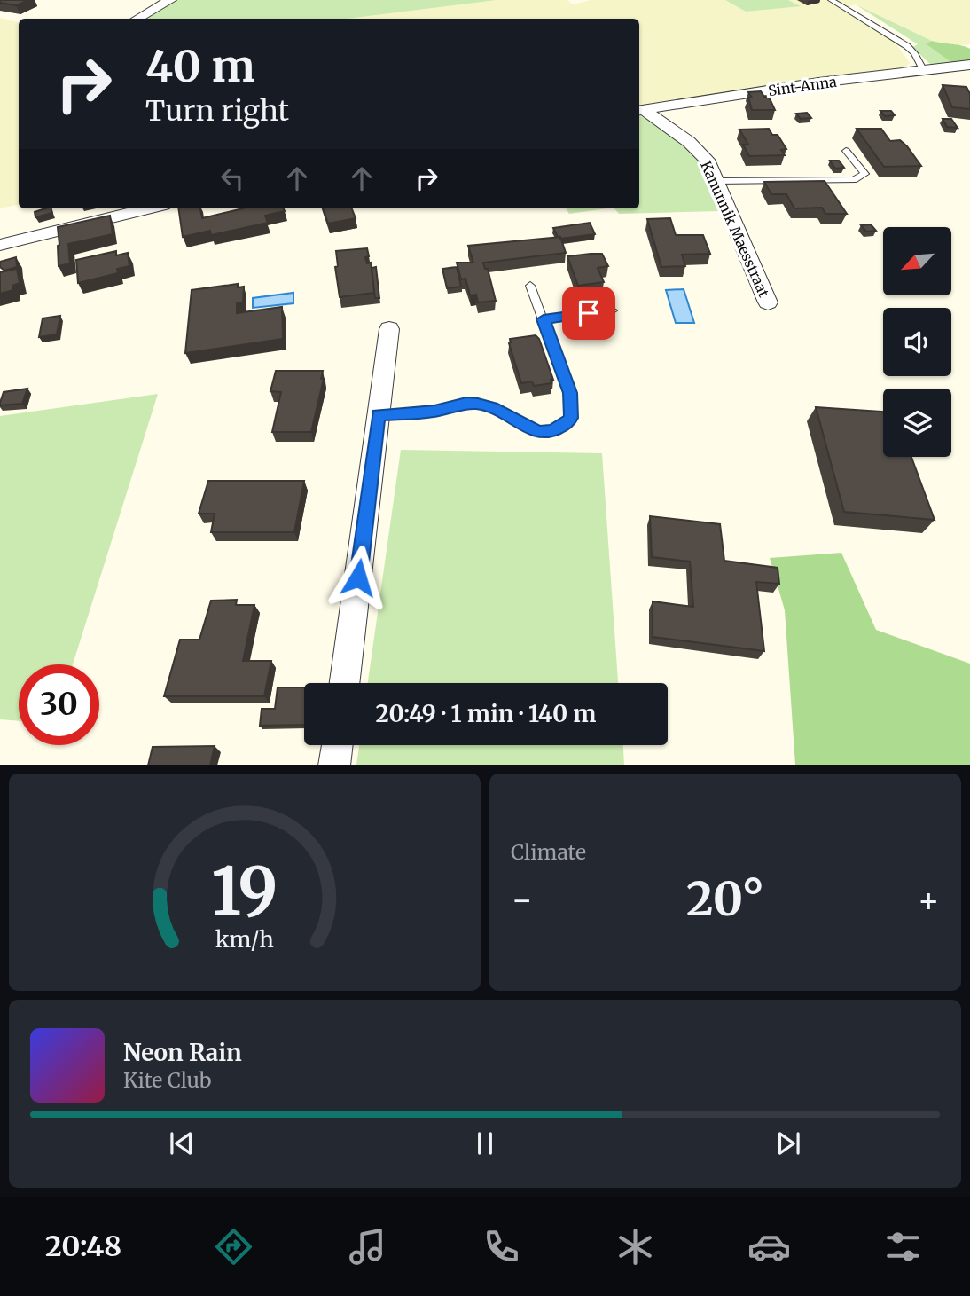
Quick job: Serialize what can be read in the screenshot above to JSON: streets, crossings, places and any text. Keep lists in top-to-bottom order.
{
  "streets": {
    "street": ["Sint-Anna", "Kanunnik Maesstraat"]
  },
  "crossings": [
    ["Sint-Anna", "Kanunnik Maesstraat"]
  ],
  "north": "bottom left",
  "page": {
    "turn": ["40 m", "Turn right"],
    "limit": "30",
    "trip": "20:49 · 1 min · 140 m",
    "tile": "Climate",
    "heat": ["−", "20°", "+"],
    "song": ["Neon Rain", "Kite Club"],
    "tabs": "20:48",
    "gauge": ["19", "km/h"]
  }
}
